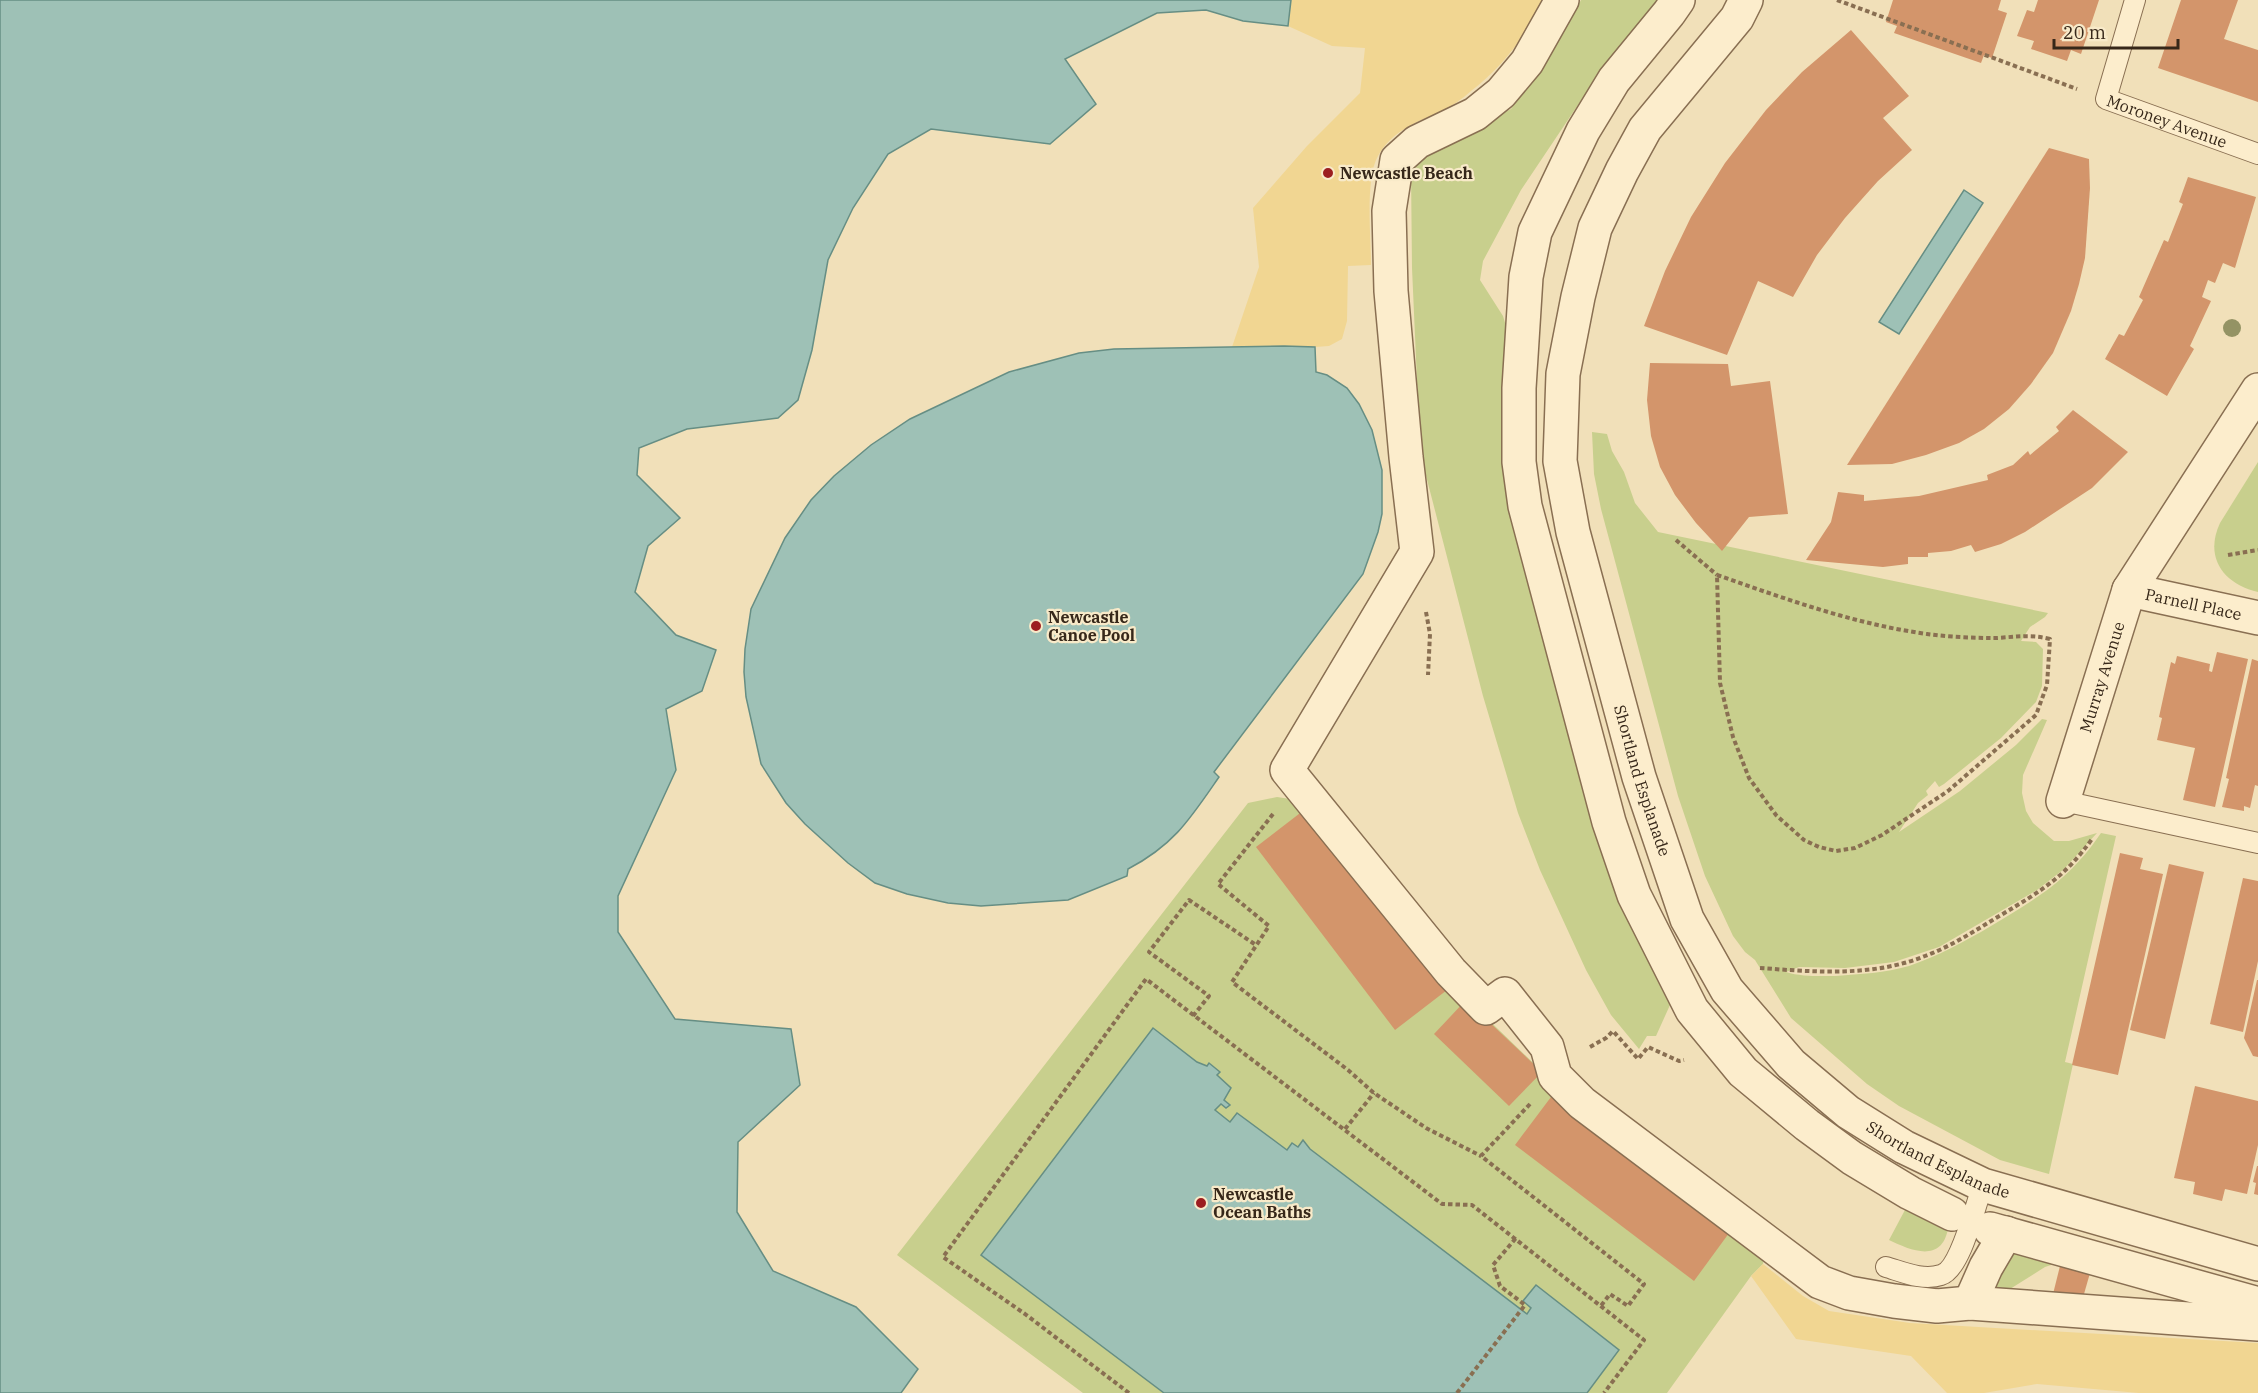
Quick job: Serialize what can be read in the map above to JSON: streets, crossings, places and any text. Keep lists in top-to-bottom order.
{
  "streets": {
    "street": ["Parnell Place", "Murray Avenue", "Shortland Esplanade"],
    "lane": ["Moroney Avenue"]
  },
  "crossings": [
    ["Parnell Place", "Murray Avenue"]
  ],
  "places": ["Newcastle Beach", "Newcastle Canoe Pool", "Newcastle Ocean Baths"],
  "scale_bar": "20 m"
}
